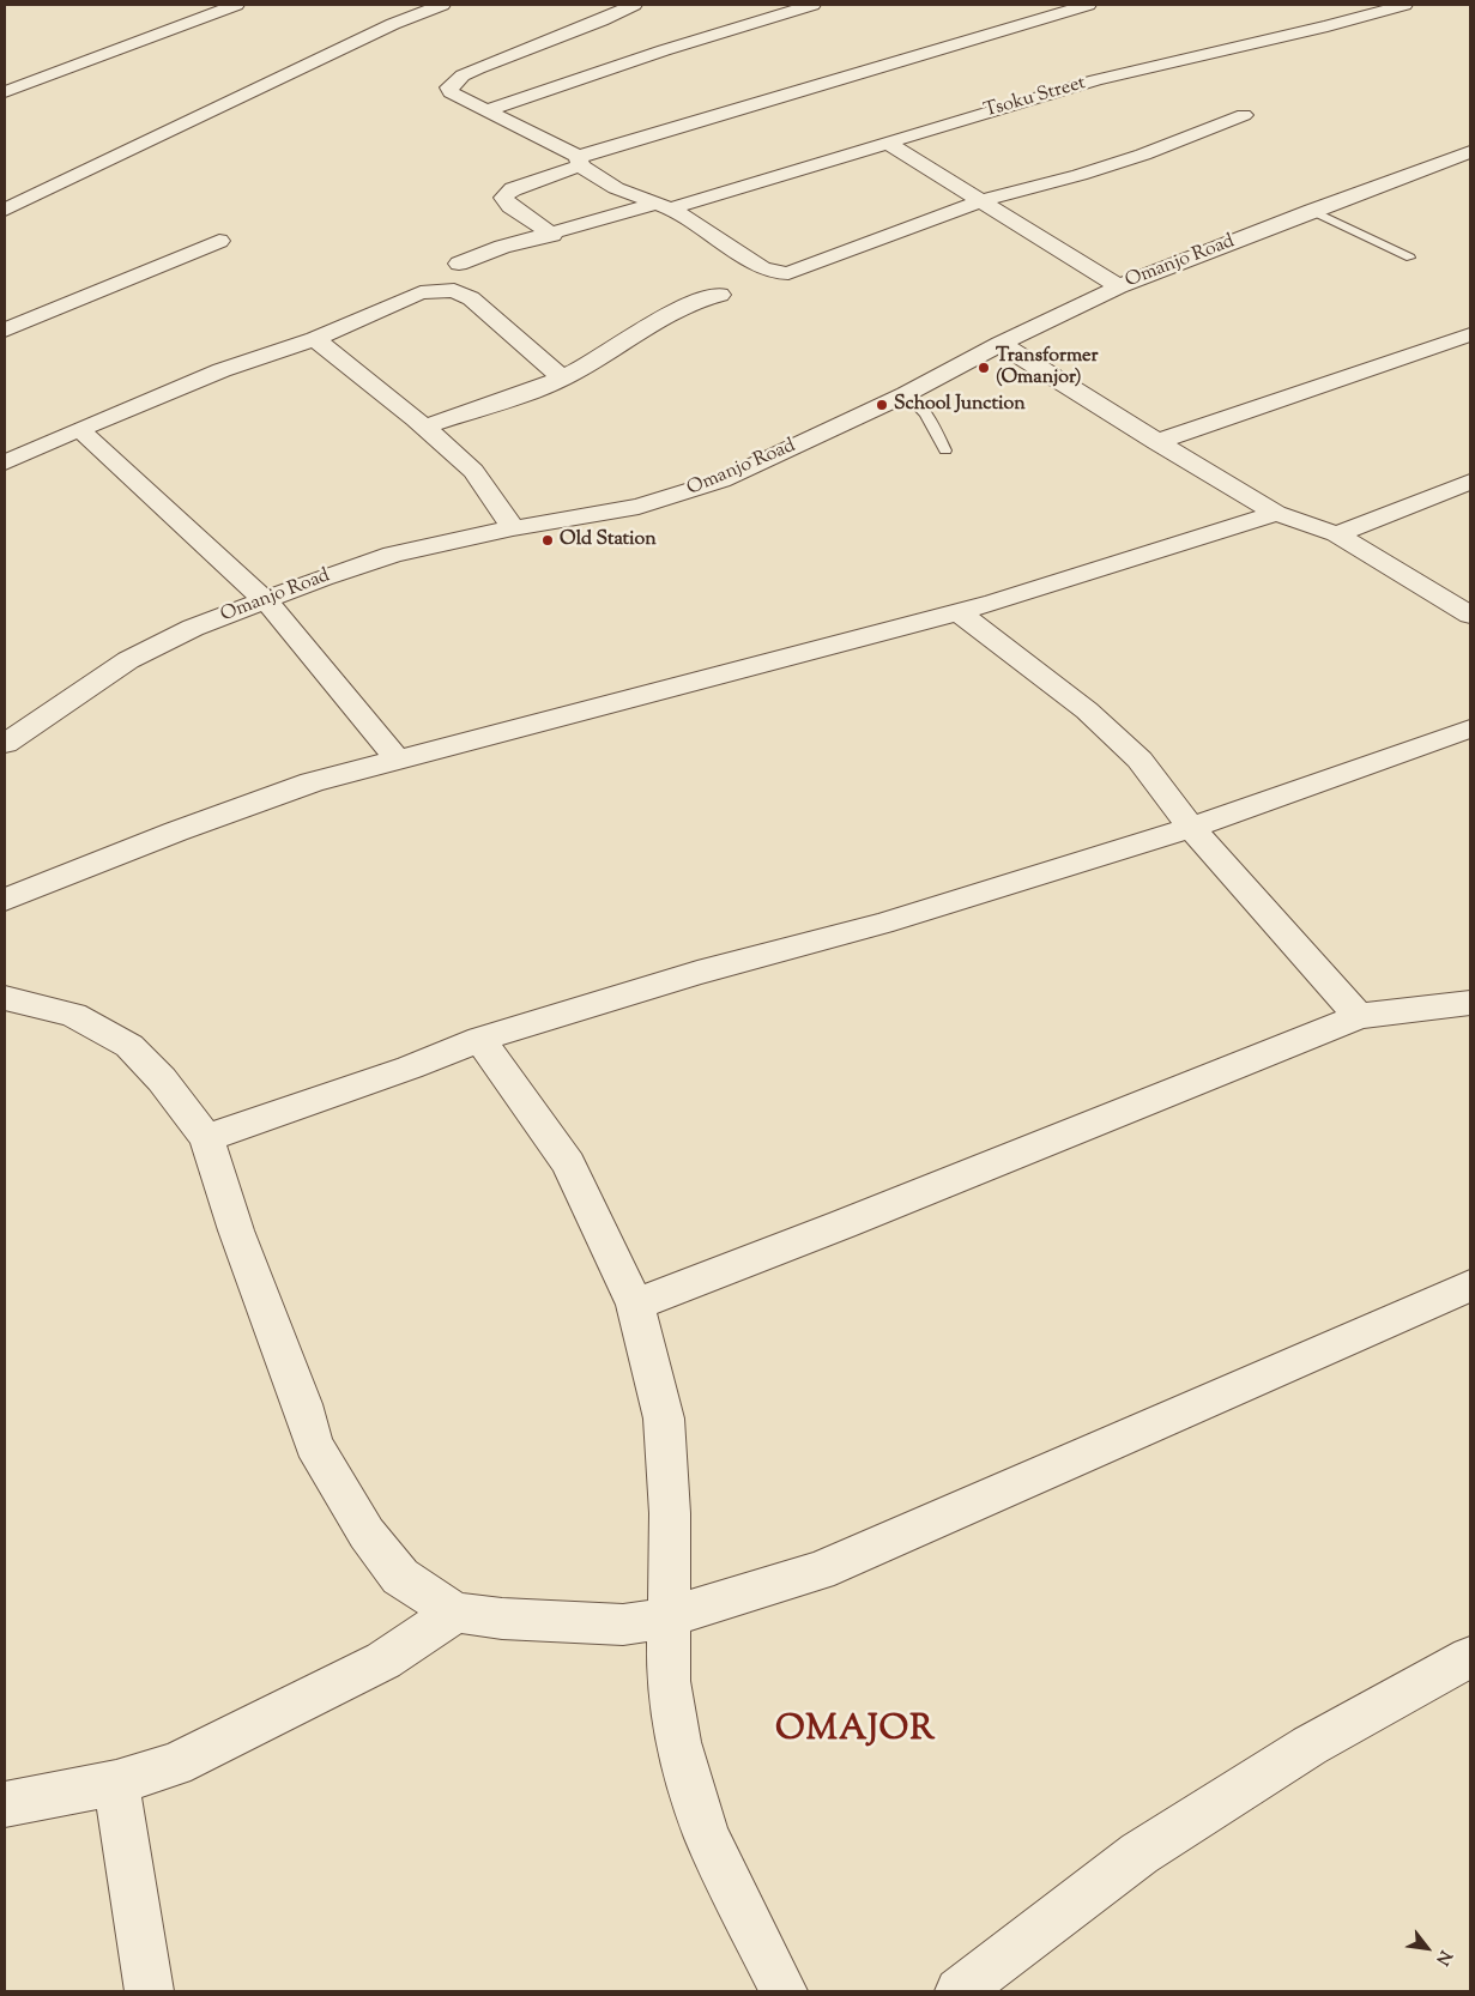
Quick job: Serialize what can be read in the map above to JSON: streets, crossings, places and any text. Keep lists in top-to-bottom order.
{
  "streets": {
    "street": ["Tsoku Street", "Omanjo Road"]
  },
  "districts": ["OMAJOR"],
  "places": ["Transformer (Omanjor)", "School Junction", "Old Station"],
  "north": "bottom right"
}
